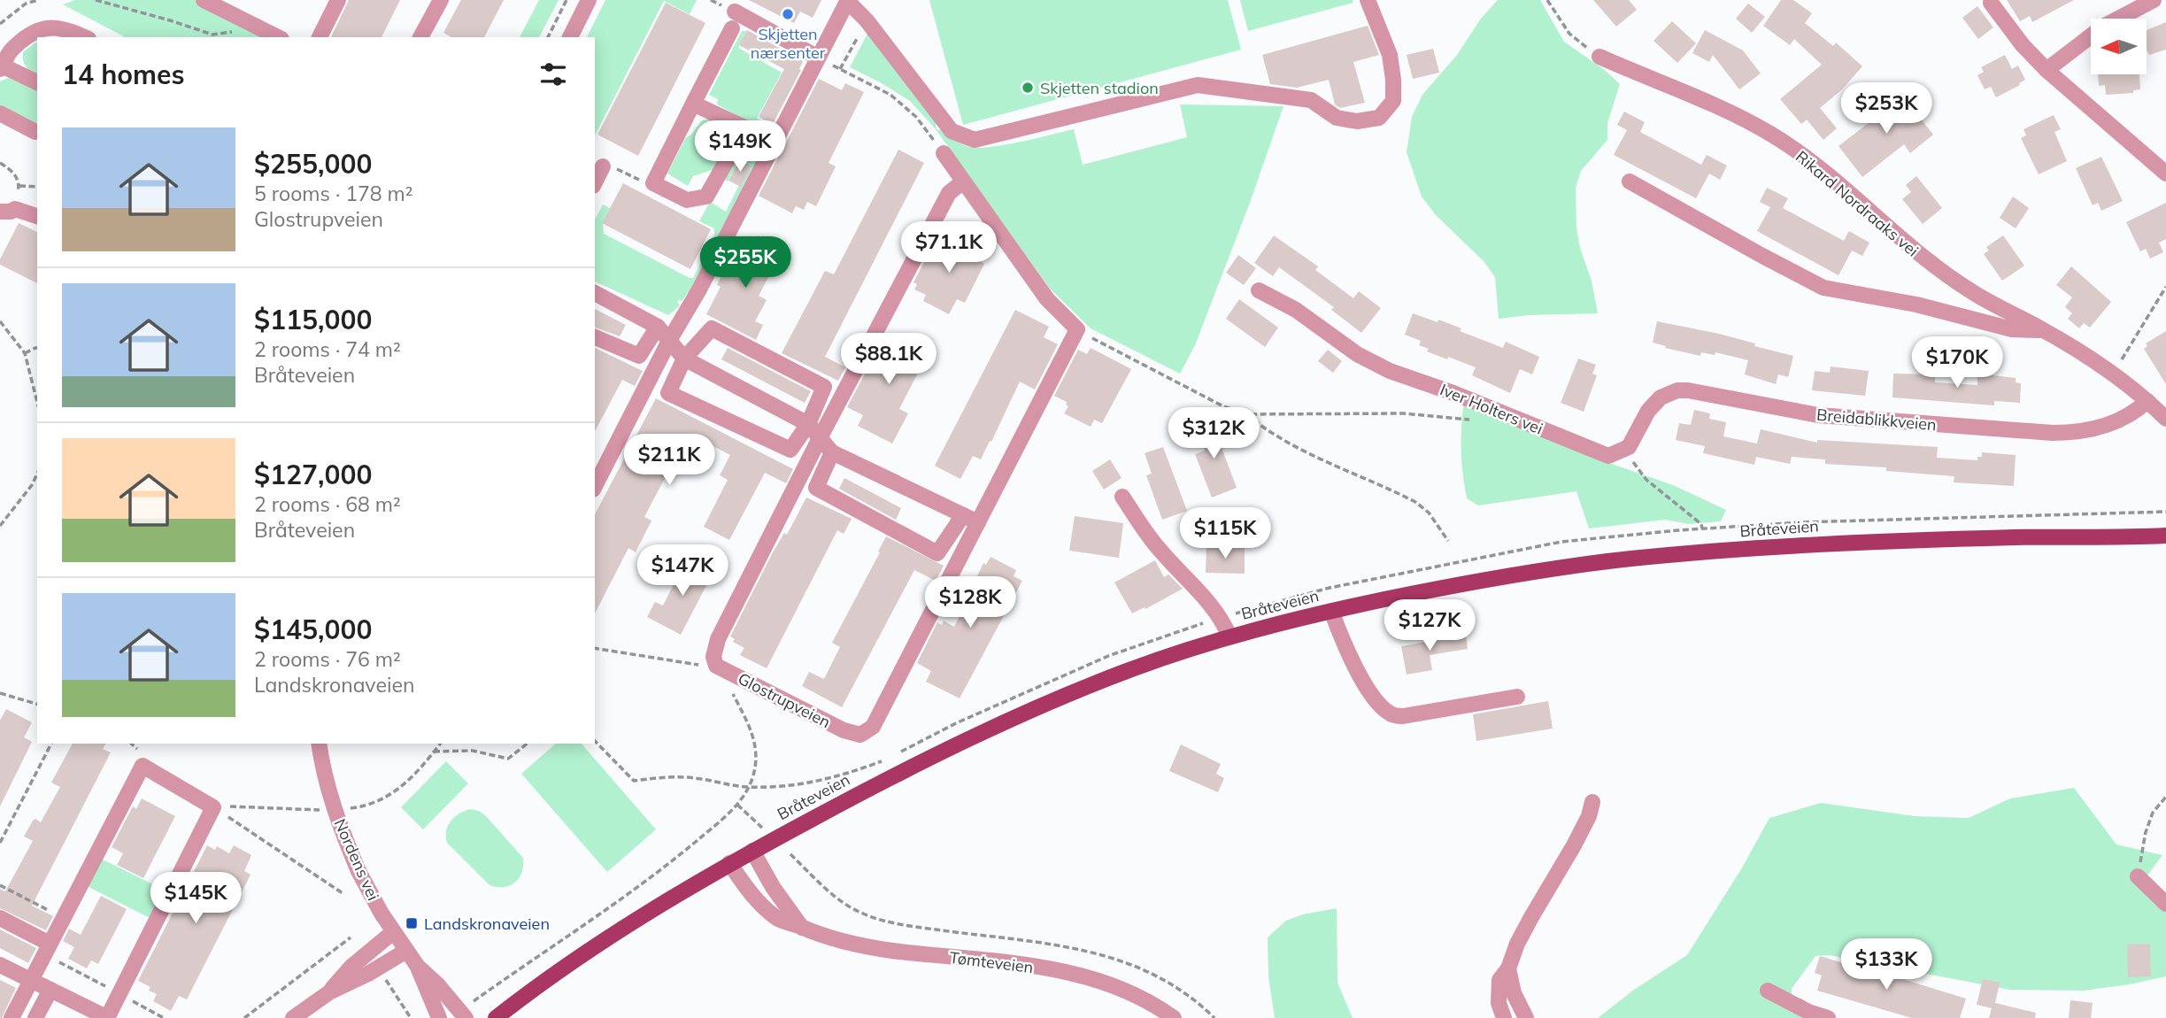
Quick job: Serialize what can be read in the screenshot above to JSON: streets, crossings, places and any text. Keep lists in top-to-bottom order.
{
  "streets": {
    "main road": ["Bråteveien"],
    "street": [
      "Rikard Nordraaks vei",
      "Iver Holters vei",
      "Breidablikkveien",
      "Glostrupveien",
      "Nordens vei",
      "Tømteveien"
    ]
  },
  "crossings": [
    ["Rikard Nordraaks vei", "Breidablikkveien"],
    ["Iver Holters vei", "Breidablikkveien"],
    ["Bråteveien", "Tømteveien"]
  ],
  "places": {
    "other": ["Skjetten nærsenter", "Skjetten stadion"],
    "transit": ["Landskronaveien"]
  },
  "north": "left",
  "page": {
    "heading": "14 homes",
    "price": [
      "$253K",
      "$149K",
      "$71.1K",
      "$255K",
      "$88.1K",
      "$170K",
      "$312K",
      "$211K",
      "$115K",
      "$147K",
      "$128K",
      "$127K",
      "$145K",
      "$133K"
    ],
    "list": [
      {
        "name": "$255,000",
        "note": "5 rooms · 178 m² · Glostrupveien"
      },
      {
        "name": "$115,000",
        "note": "2 rooms · 74 m² · Bråteveien"
      },
      {
        "name": "$127,000",
        "note": "2 rooms · 68 m² · Bråteveien"
      },
      {
        "name": "$145,000",
        "note": "2 rooms · 76 m² · Landskronaveien"
      }
    ]
  }
}
